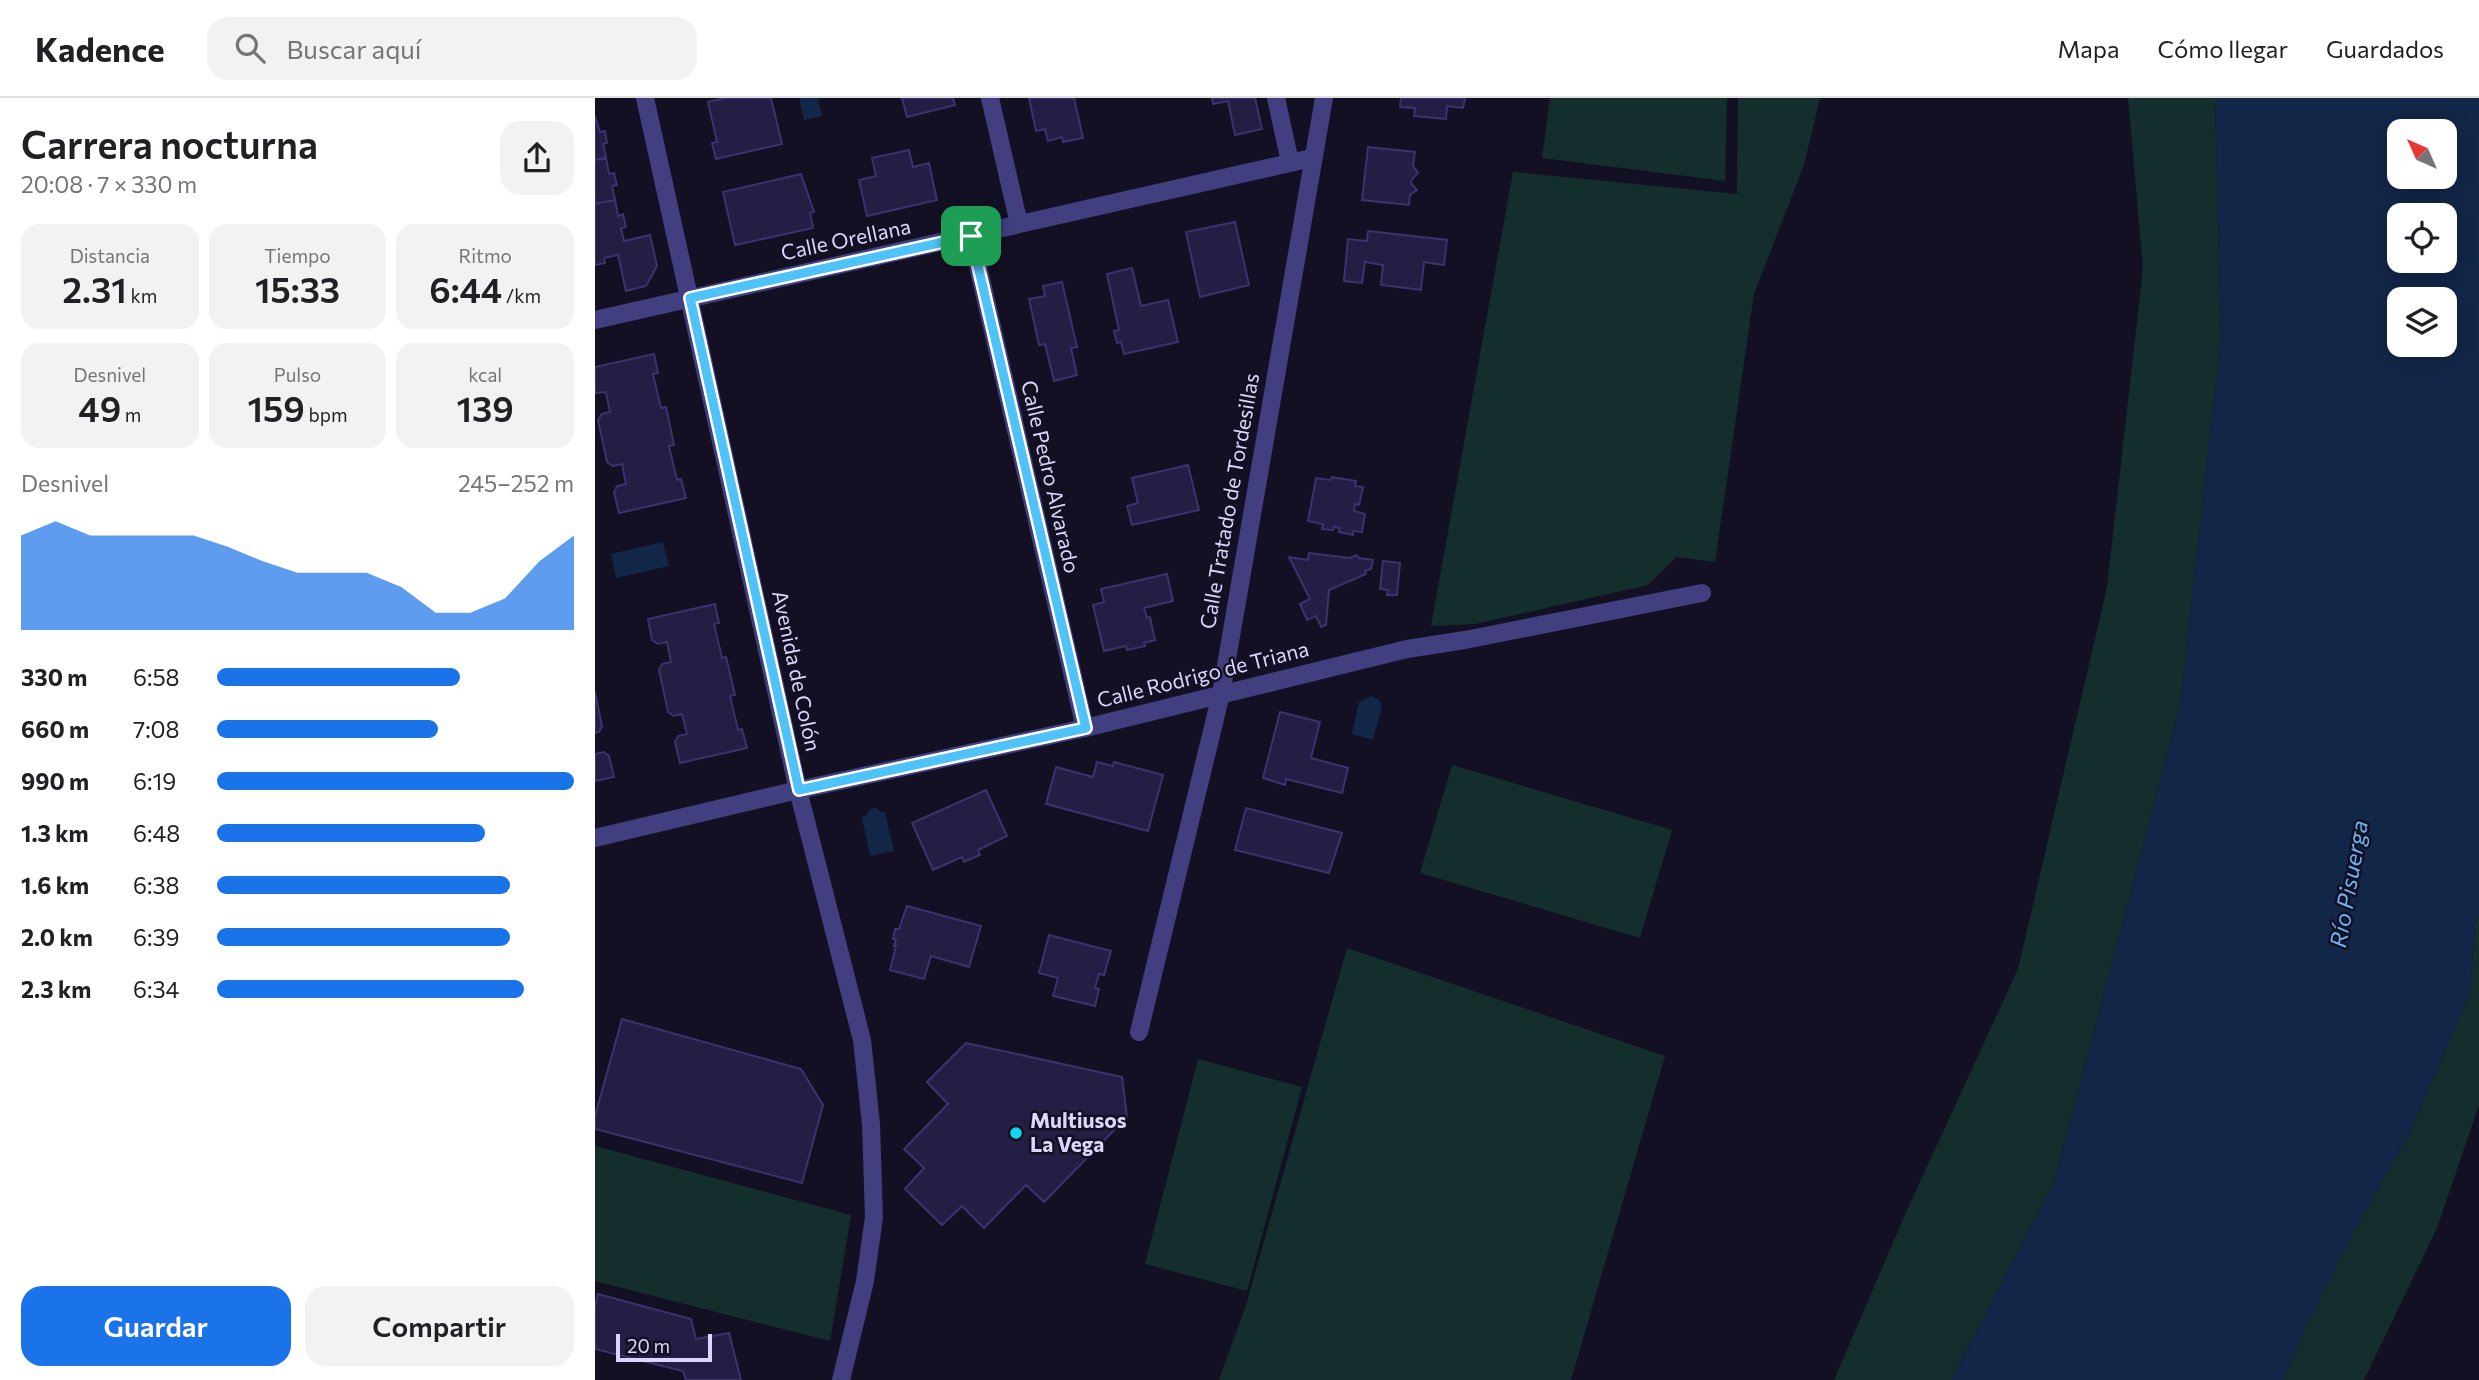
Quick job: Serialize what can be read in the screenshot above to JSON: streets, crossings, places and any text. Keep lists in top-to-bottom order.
{
  "streets": {
    "street": [
      "Calle Orellana",
      "Calle Pedro Alvarado",
      "Calle Tratado de Tordesillas",
      "Avenida de Colón",
      "Calle Rodrigo de Triana"
    ]
  },
  "crossings": [
    ["Calle Orellana", "Calle Pedro Alvarado"],
    ["Calle Orellana", "Calle Tratado de Tordesillas"],
    ["Calle Orellana", "Avenida de Colón"],
    ["Calle Pedro Alvarado", "Calle Rodrigo de Triana"],
    ["Calle Tratado de Tordesillas", "Calle Rodrigo de Triana"],
    ["Avenida de Colón", "Calle Rodrigo de Triana"]
  ],
  "water": ["Río Pisuerga"],
  "places": ["Multiusos La Vega"],
  "scale_bar": "20 m",
  "north": "top left",
  "page": {
    "header": "Kadence",
    "search": "Buscar aquí",
    "nav": ["Mapa", "Cómo llegar", "Guardados"],
    "heading": ["Carrera nocturna", "20:08 · 7 × 330 m"],
    "stats": [
      ["Distancia", "2.31 km"],
      ["Tiempo", "15:33"],
      ["Ritmo", "6:44 /km"],
      ["Desnivel", "49 m"],
      ["Pulso", "159 bpm"],
      ["kcal", "139"]
    ],
    "chart": ["Desnivel", "245–252 m"],
    "list": [
      {
        "name": "330 m",
        "note": "6:58"
      },
      {
        "name": "660 m",
        "note": "7:08"
      },
      {
        "name": "990 m",
        "note": "6:19"
      },
      {
        "name": "1.3 km",
        "note": "6:48"
      },
      {
        "name": "1.6 km",
        "note": "6:38"
      },
      {
        "name": "2.0 km",
        "note": "6:39"
      },
      {
        "name": "2.3 km",
        "note": "6:34"
      }
    ],
    "buttons": ["Guardar", "Compartir"],
    "scale": "20 m"
  }
}
